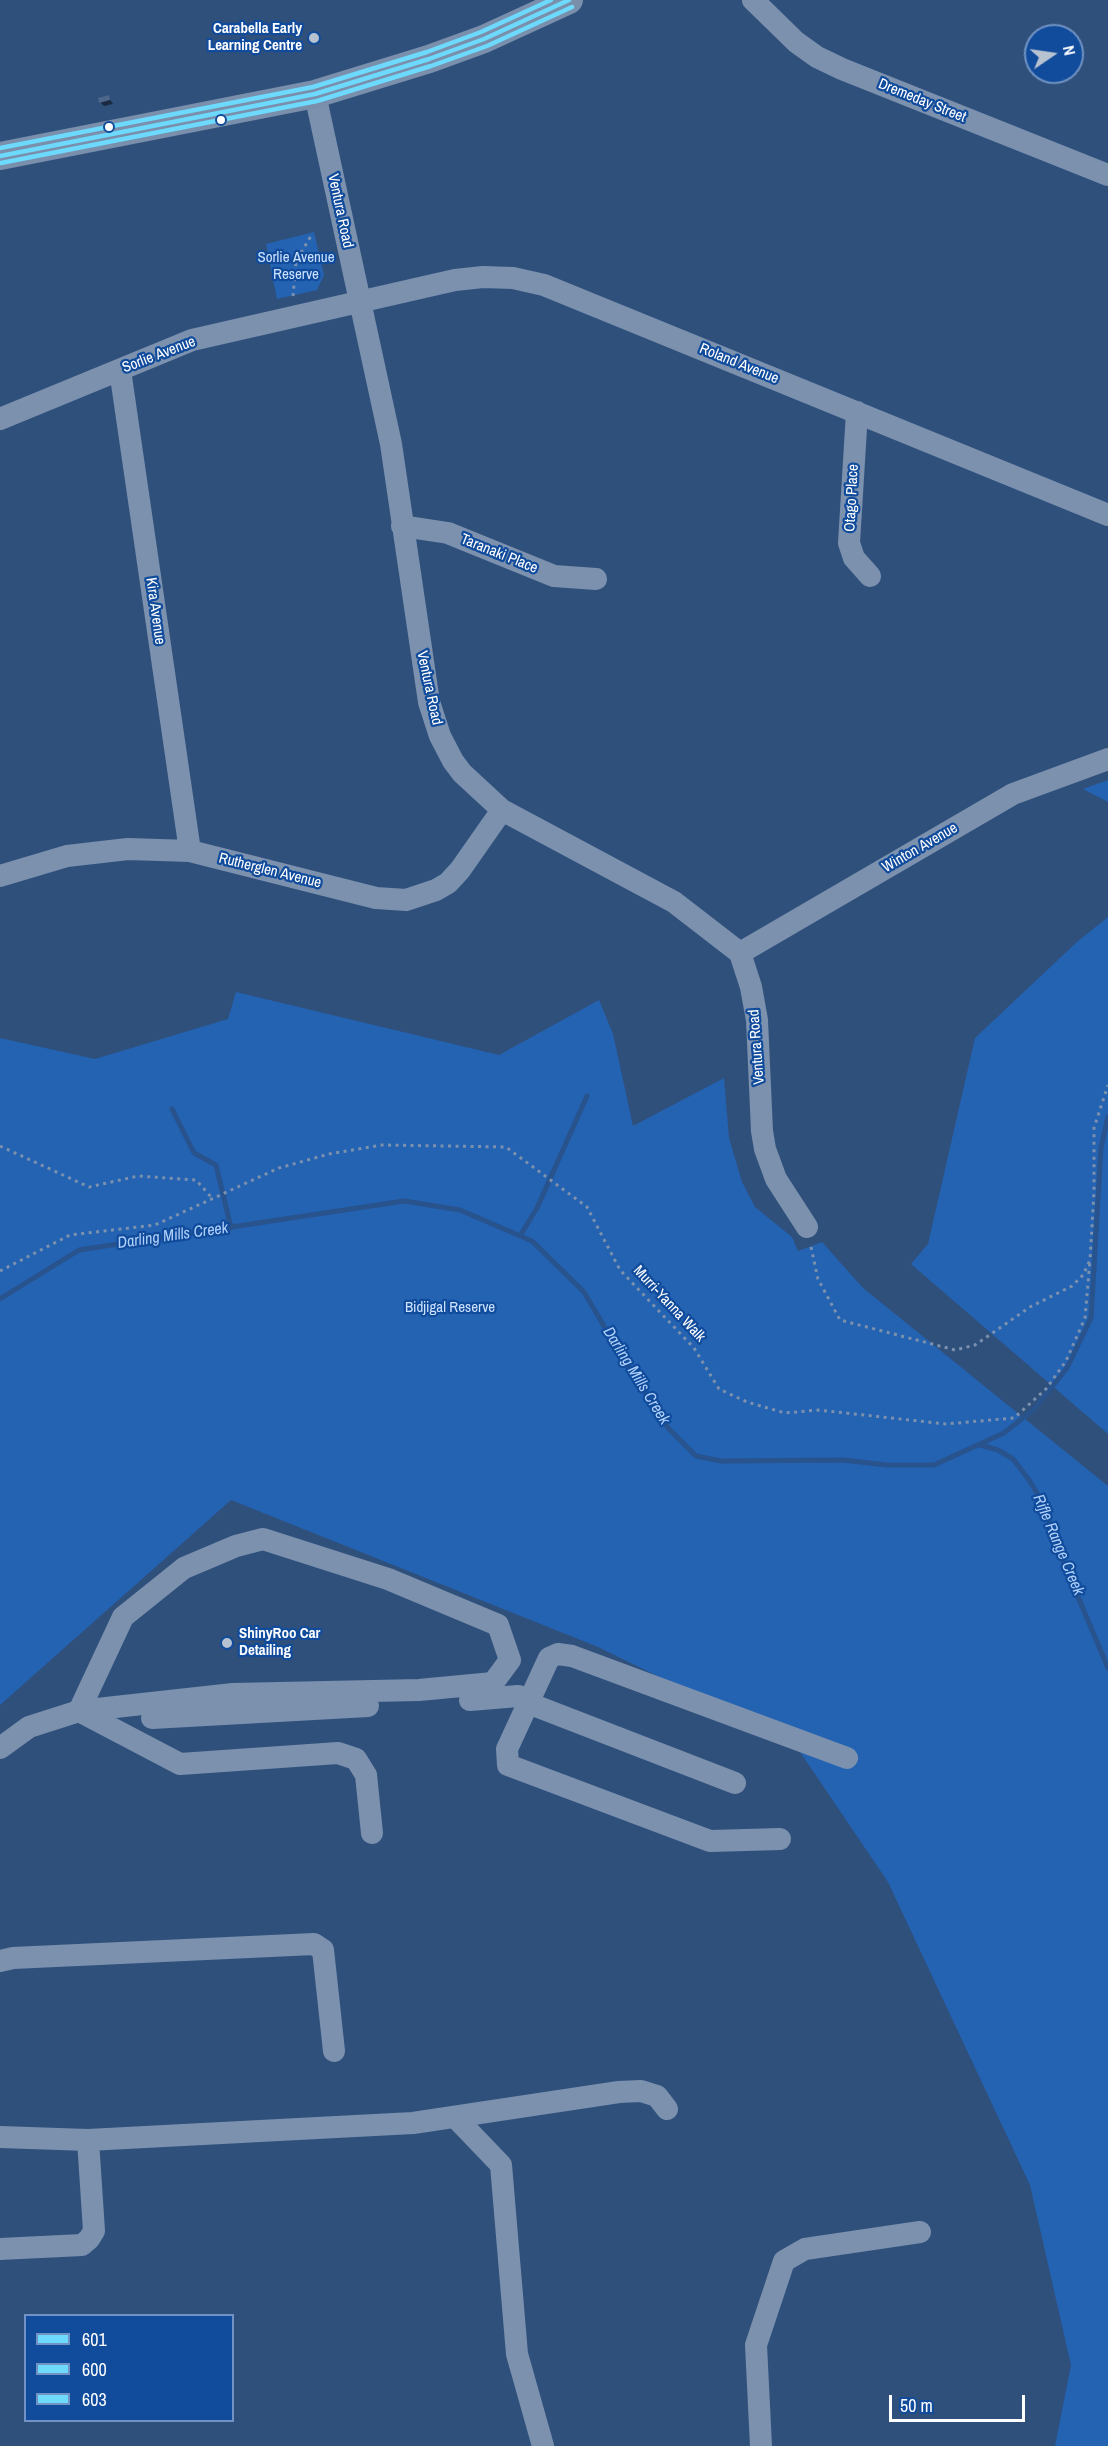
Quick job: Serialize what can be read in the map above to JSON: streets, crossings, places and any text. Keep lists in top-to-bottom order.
{
  "streets": {
    "street": [
      "Dremeday Street",
      "Ventura Road",
      "Sorlie Avenue",
      "Roland Avenue",
      "Otago Place",
      "Taranaki Place",
      "Kira Avenue",
      "Winton Avenue",
      "Rutherglen Avenue"
    ],
    "path": ["Murri-Yanna Walk"]
  },
  "crossings": [
    ["Ventura Road", "Sorlie Avenue"],
    ["Ventura Road", "Roland Avenue"],
    ["Ventura Road", "Taranaki Place"],
    ["Ventura Road", "Winton Avenue"],
    ["Ventura Road", "Rutherglen Avenue"],
    ["Sorlie Avenue", "Roland Avenue"],
    ["Sorlie Avenue", "Kira Avenue"],
    ["Roland Avenue", "Otago Place"],
    ["Kira Avenue", "Rutherglen Avenue"]
  ],
  "water": ["Darling Mills Creek", "Rifle Range Creek"],
  "parks": ["Sorlie Avenue Reserve", "Bidjigal Reserve"],
  "places": ["Carabella Early Learning Centre", "ShinyRoo Car Detailing"],
  "lines": ["transit line 601", "transit line 603", "transit line 600"],
  "legend": ["601", "600", "603"],
  "scale_bar": "50 m",
  "north": "right"
}
